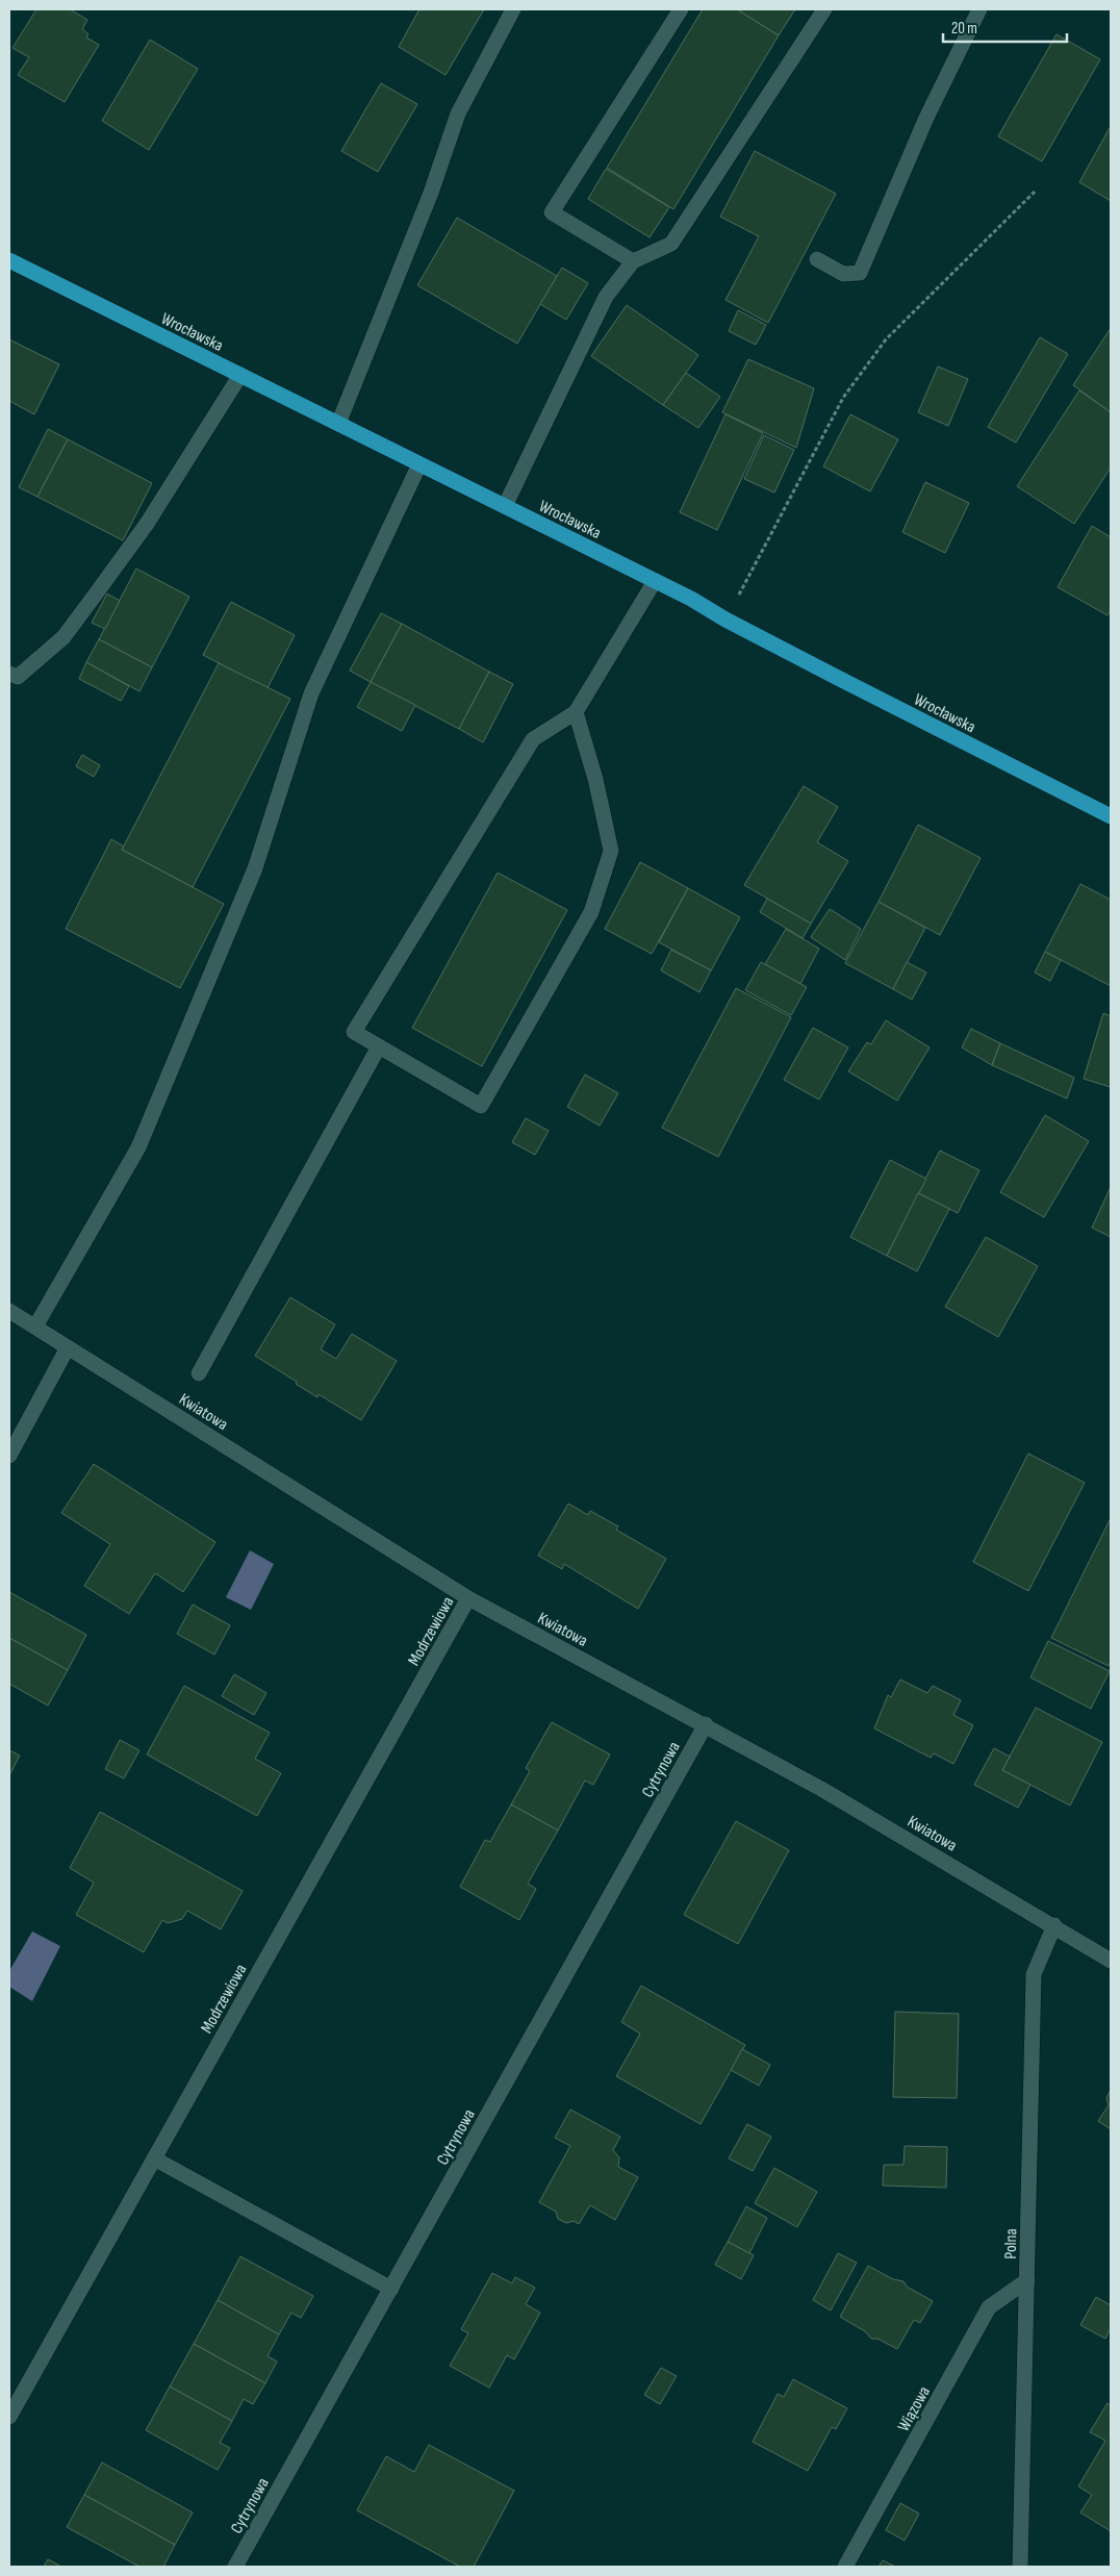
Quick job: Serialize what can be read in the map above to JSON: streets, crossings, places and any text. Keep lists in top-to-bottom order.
{
  "streets": {
    "main road": ["Wrocławska"],
    "street": [
      "Kwiatowa",
      "Modrzewiowa",
      "Cytrynowa",
      "Polna",
      "Wiązowa"
    ]
  },
  "crossings": [
    ["Kwiatowa", "Modrzewiowa"],
    ["Kwiatowa", "Cytrynowa"],
    ["Kwiatowa", "Polna"],
    ["Polna", "Wiązowa"]
  ],
  "scale_bar": "20 m"
}
